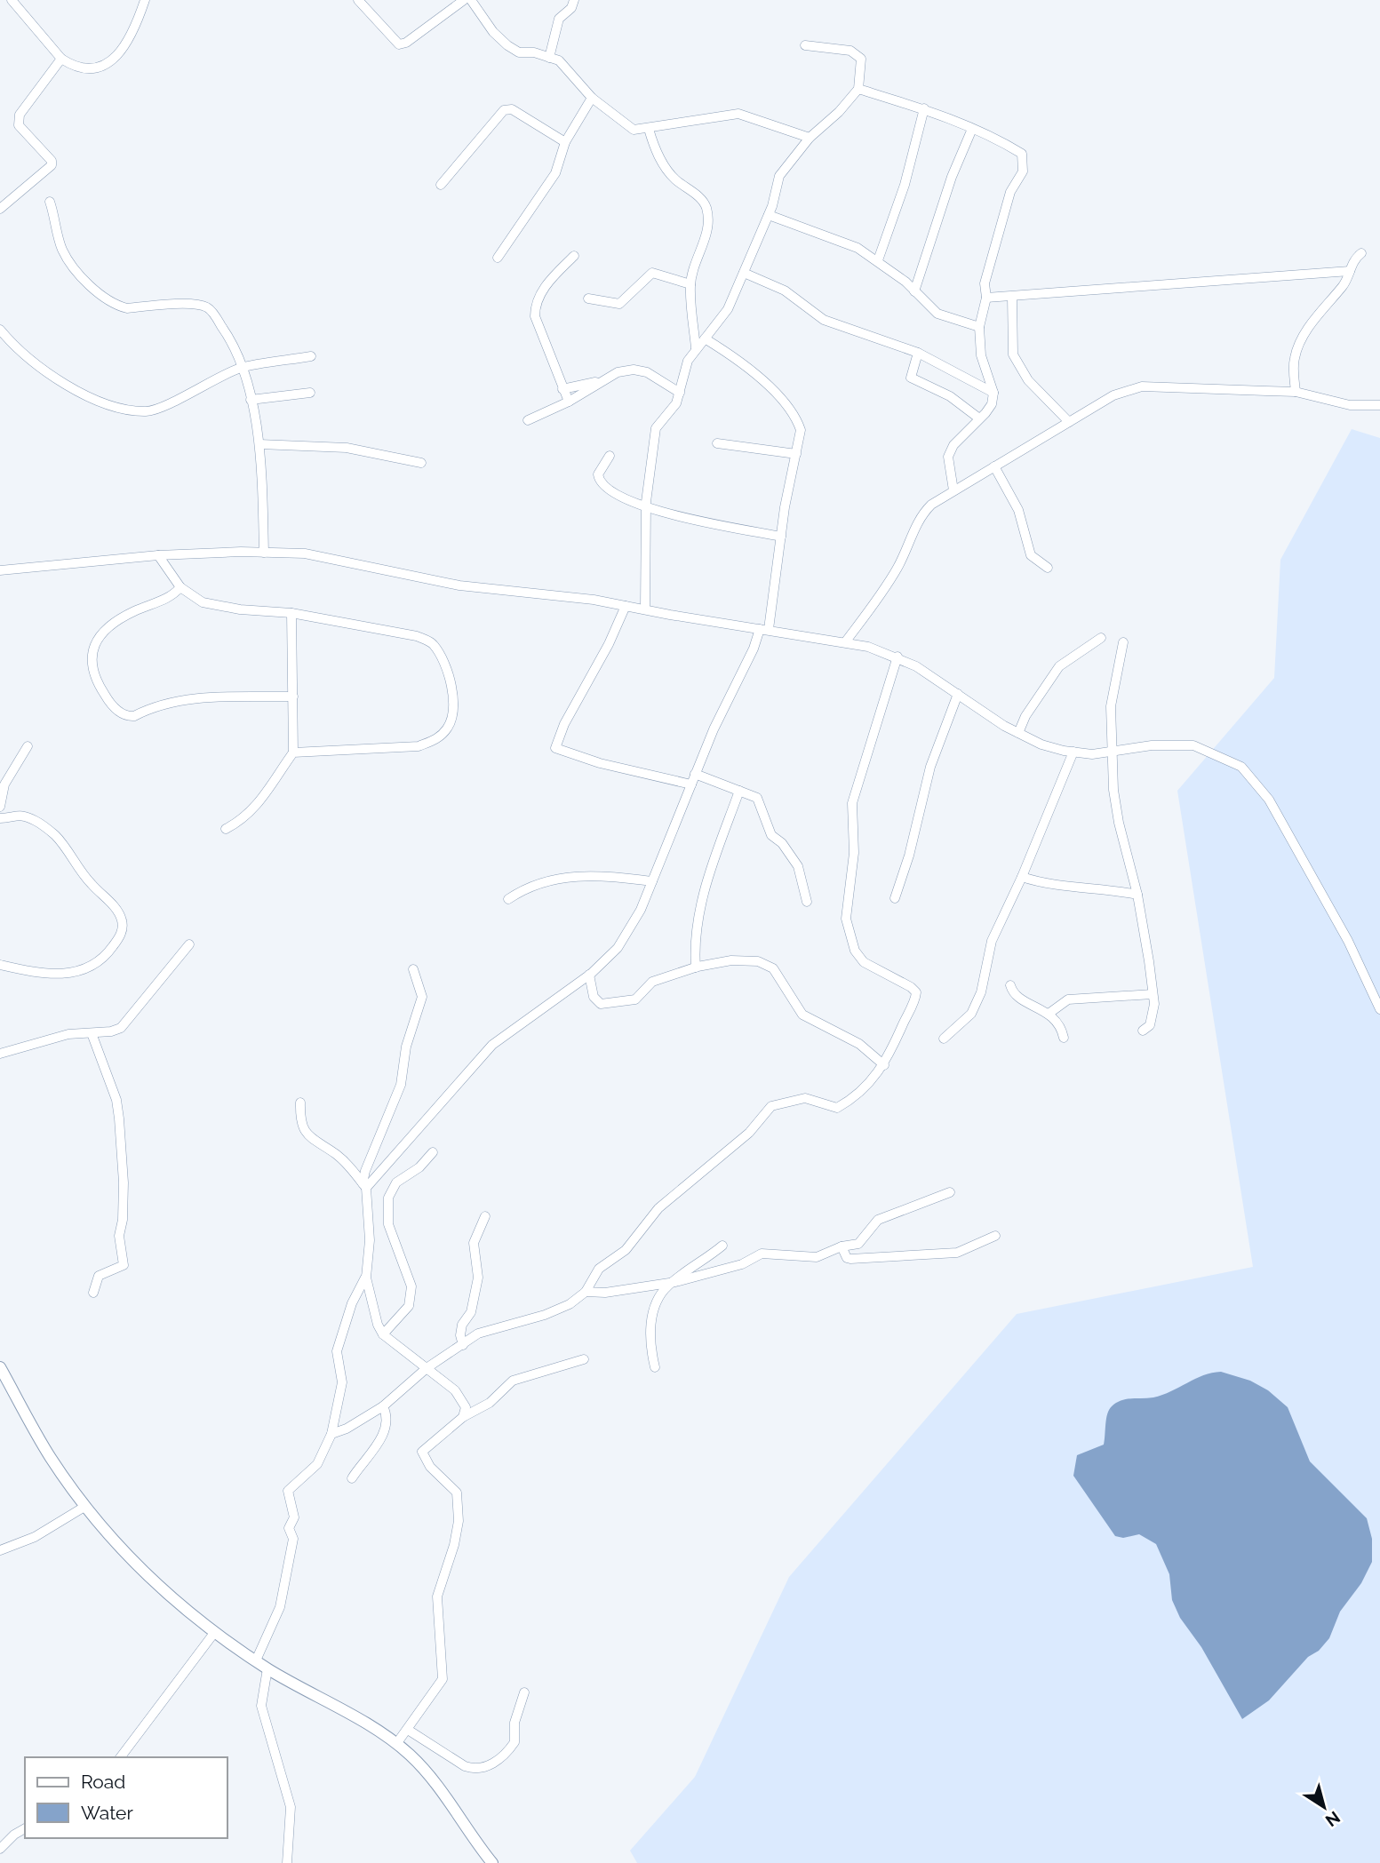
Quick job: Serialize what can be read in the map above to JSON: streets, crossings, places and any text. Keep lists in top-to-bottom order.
{
  "legend": ["Road", "Water"],
  "north": "bottom right"
}
